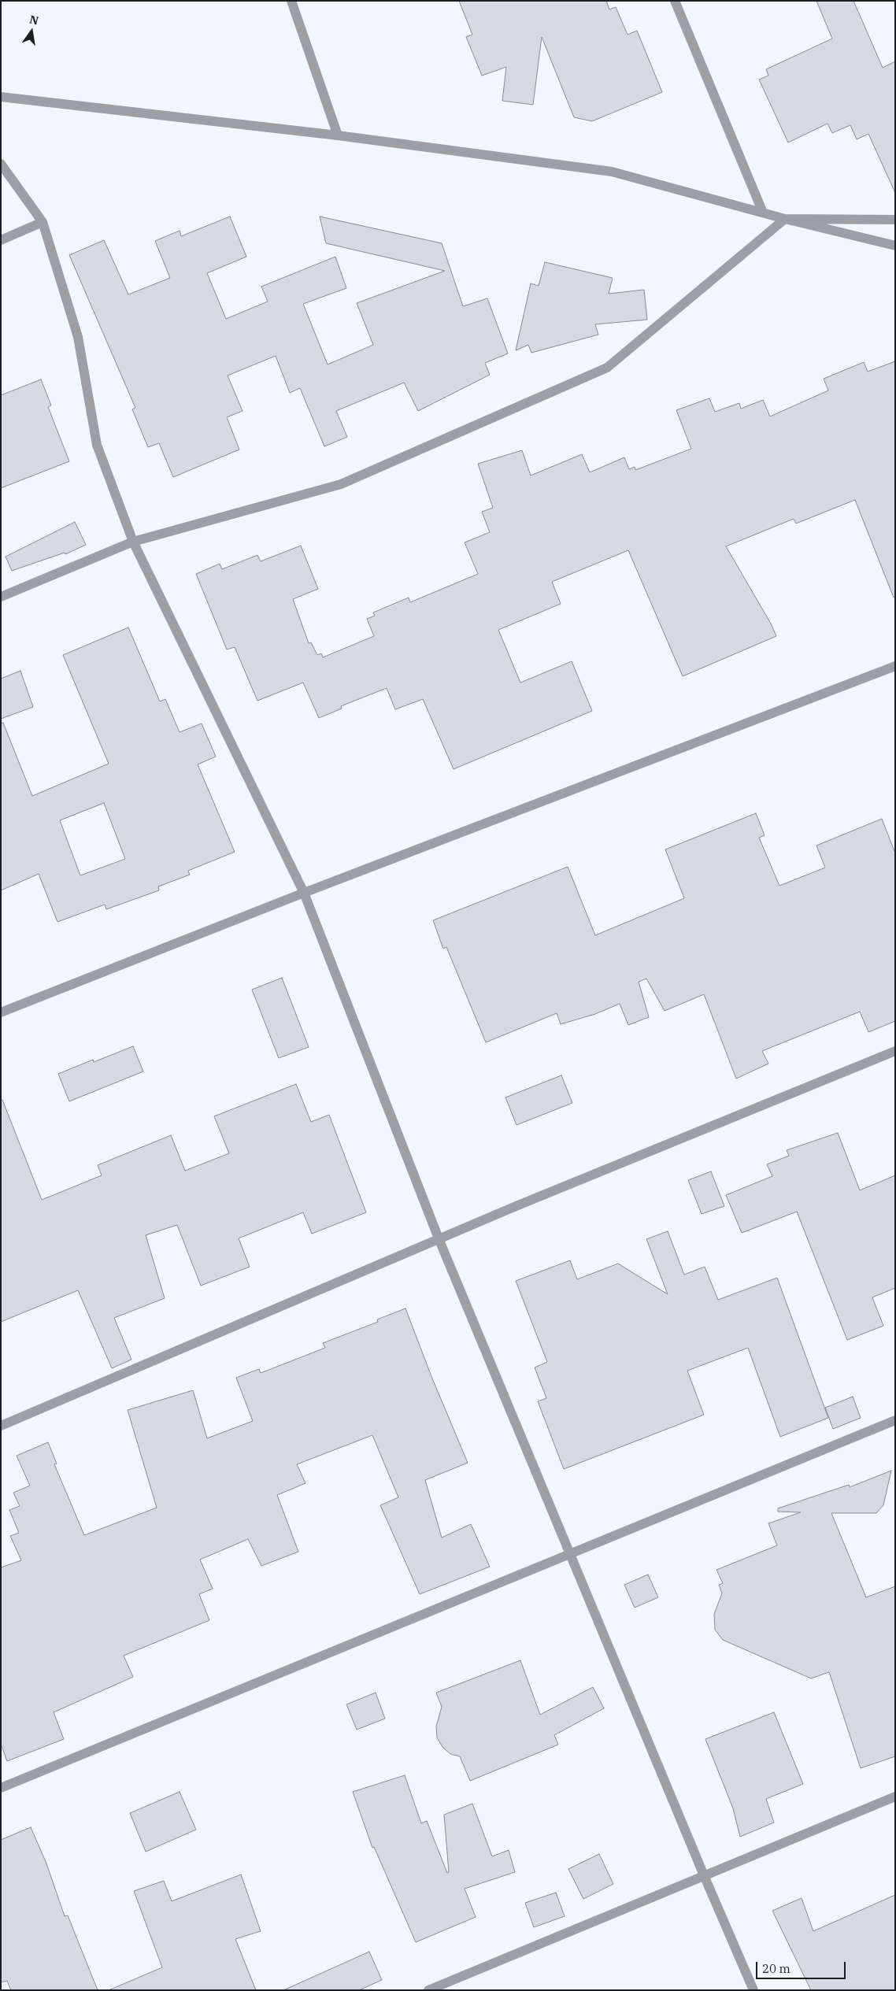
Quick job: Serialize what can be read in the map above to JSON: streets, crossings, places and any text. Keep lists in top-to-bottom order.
{
  "scale_bar": "20 m",
  "north": "top"
}
